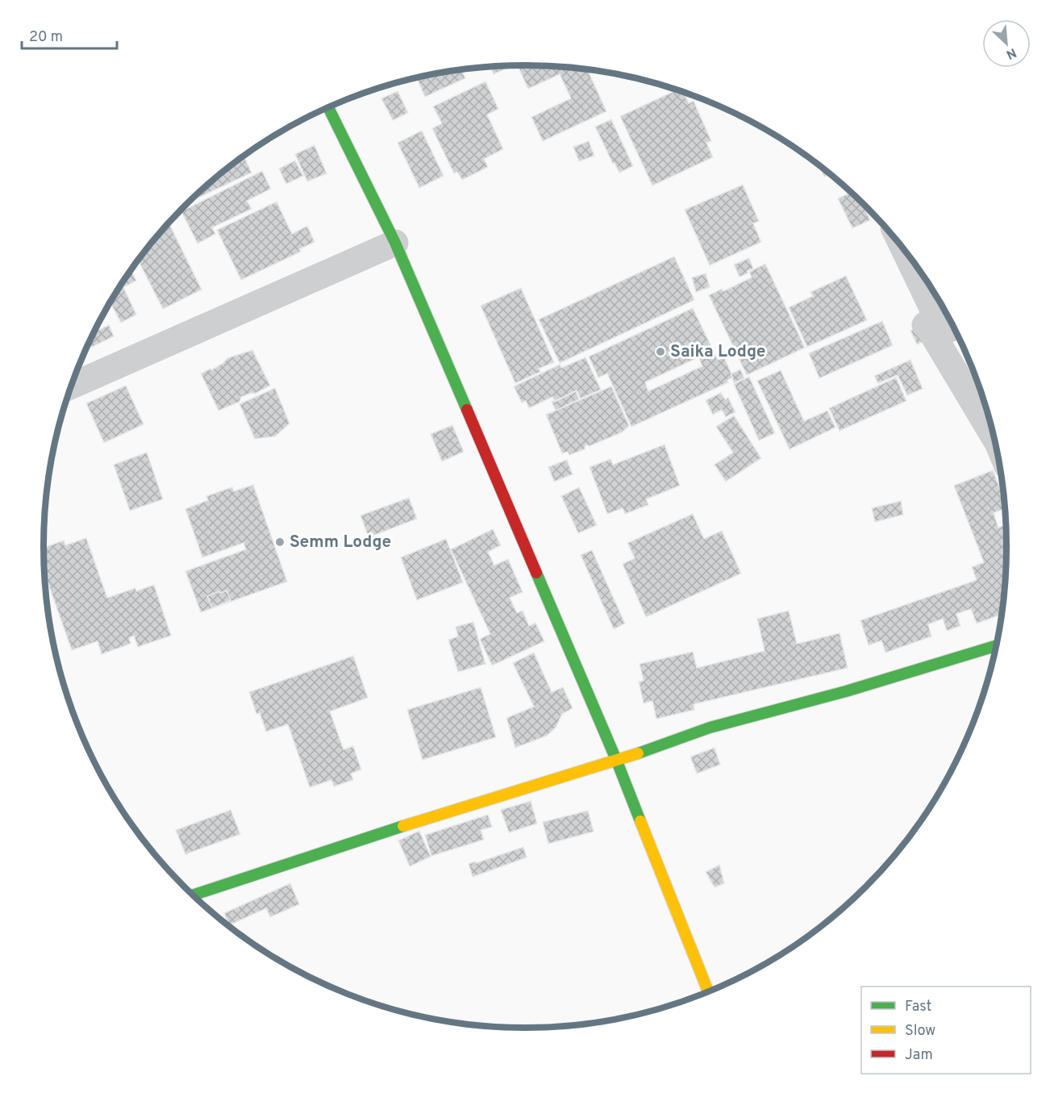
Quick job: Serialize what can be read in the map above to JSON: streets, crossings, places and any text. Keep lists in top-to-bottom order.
{
  "places": ["Saika Lodge", "Semm Lodge"],
  "legend": ["Fast", "Slow", "Jam"],
  "scale_bar": "20 m",
  "north": "bottom right"
}
